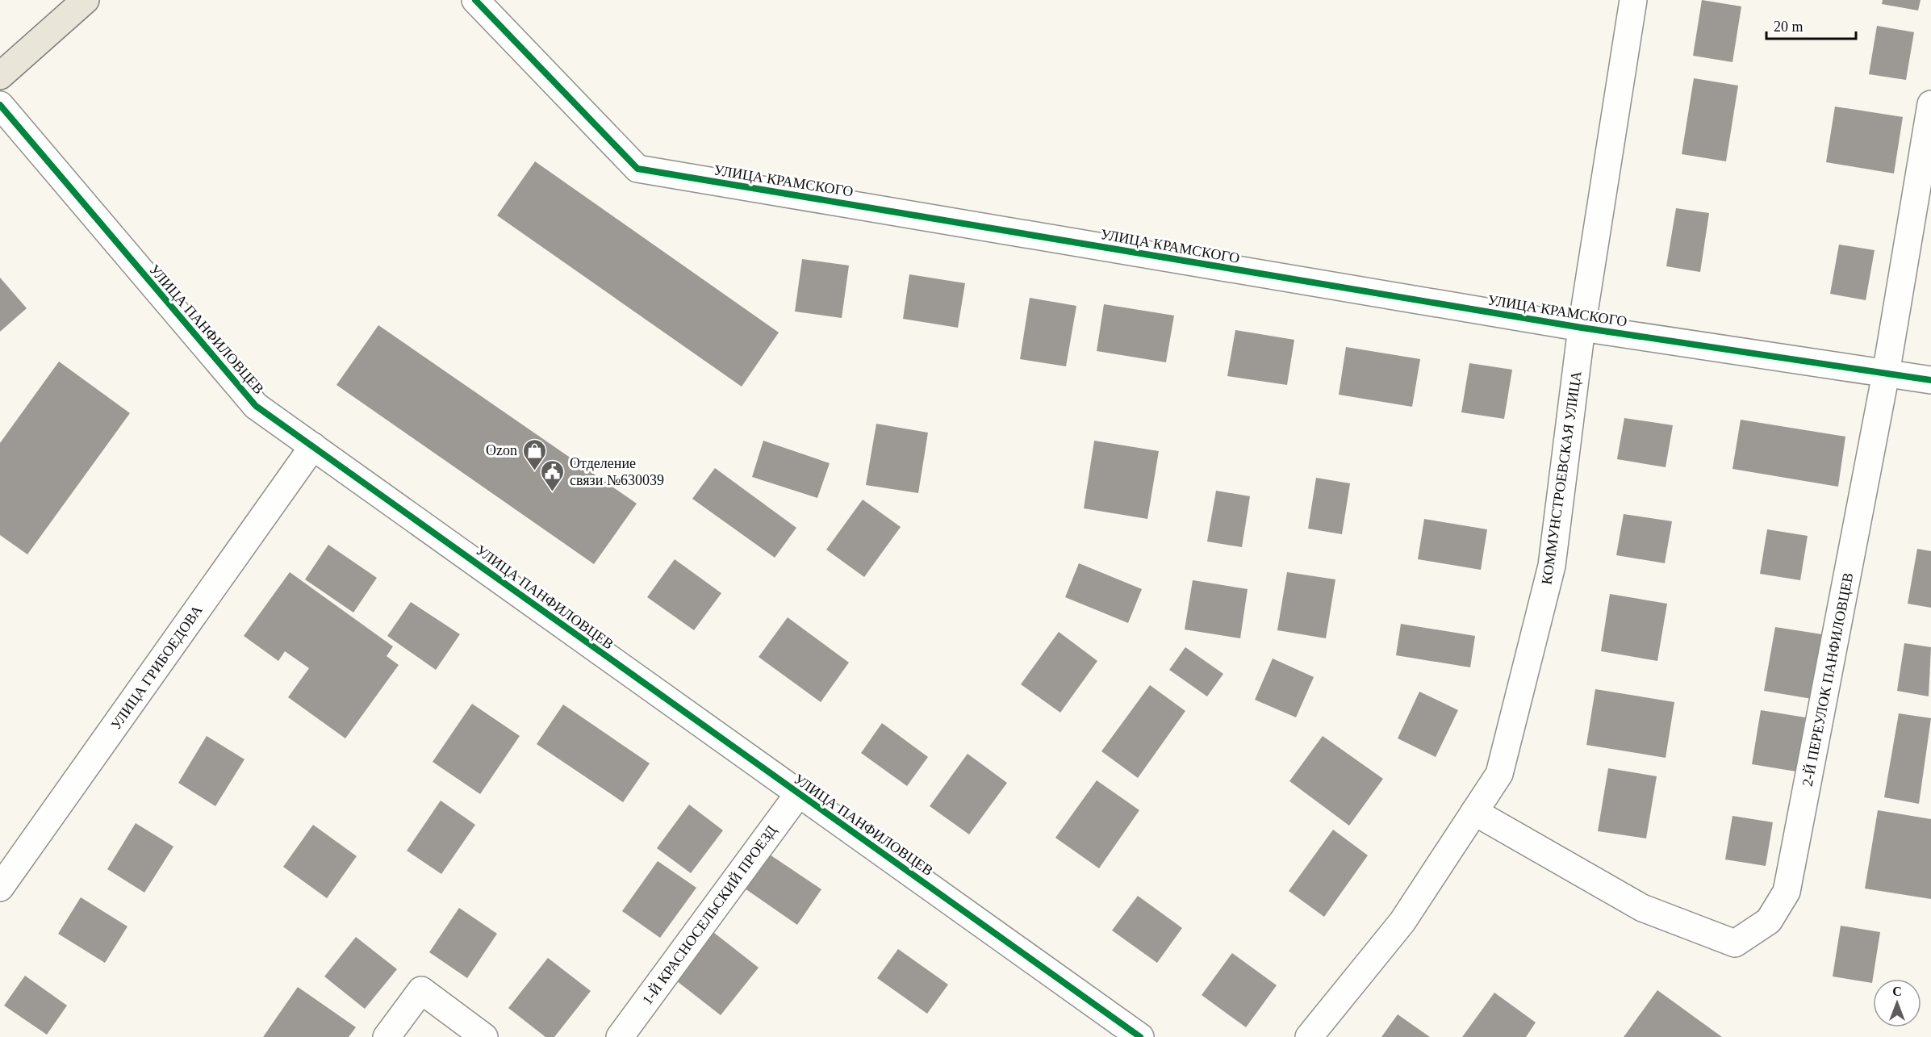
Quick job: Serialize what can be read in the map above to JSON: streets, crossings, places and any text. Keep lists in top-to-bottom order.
{
  "streets": {
    "street": [
      "УЛИЦА КРАМСКОГО",
      "УЛИЦА ПАНФИЛОВЦЕВ",
      "КОММУНСТРОЕВСКАЯ УЛИЦА",
      "УЛИЦА ГРИБОЕДОВА",
      "2-Й ПЕРЕУЛОК ПАНФИЛОВЦЕВ",
      "1-Й КРАСНОСЕЛЬСКИЙ ПРОЕЗД"
    ]
  },
  "crossings": [
    ["УЛИЦА КРАМСКОГО", "КОММУНСТРОЕВСКАЯ УЛИЦА"],
    ["УЛИЦА КРАМСКОГО", "2-Й ПЕРЕУЛОК ПАНФИЛОВЦЕВ"],
    ["УЛИЦА ПАНФИЛОВЦЕВ", "УЛИЦА ГРИБОЕДОВА"],
    ["УЛИЦА ПАНФИЛОВЦЕВ", "1-Й КРАСНОСЕЛЬСКИЙ ПРОЕЗД"],
    ["КОММУНСТРОЕВСКАЯ УЛИЦА", "2-Й ПЕРЕУЛОК ПАНФИЛОВЦЕВ"]
  ],
  "places": {
    "shop": ["Ozon"],
    "public building": ["Отделение связи №630039"]
  },
  "scale_bar": "20 m",
  "north": "top"
}
